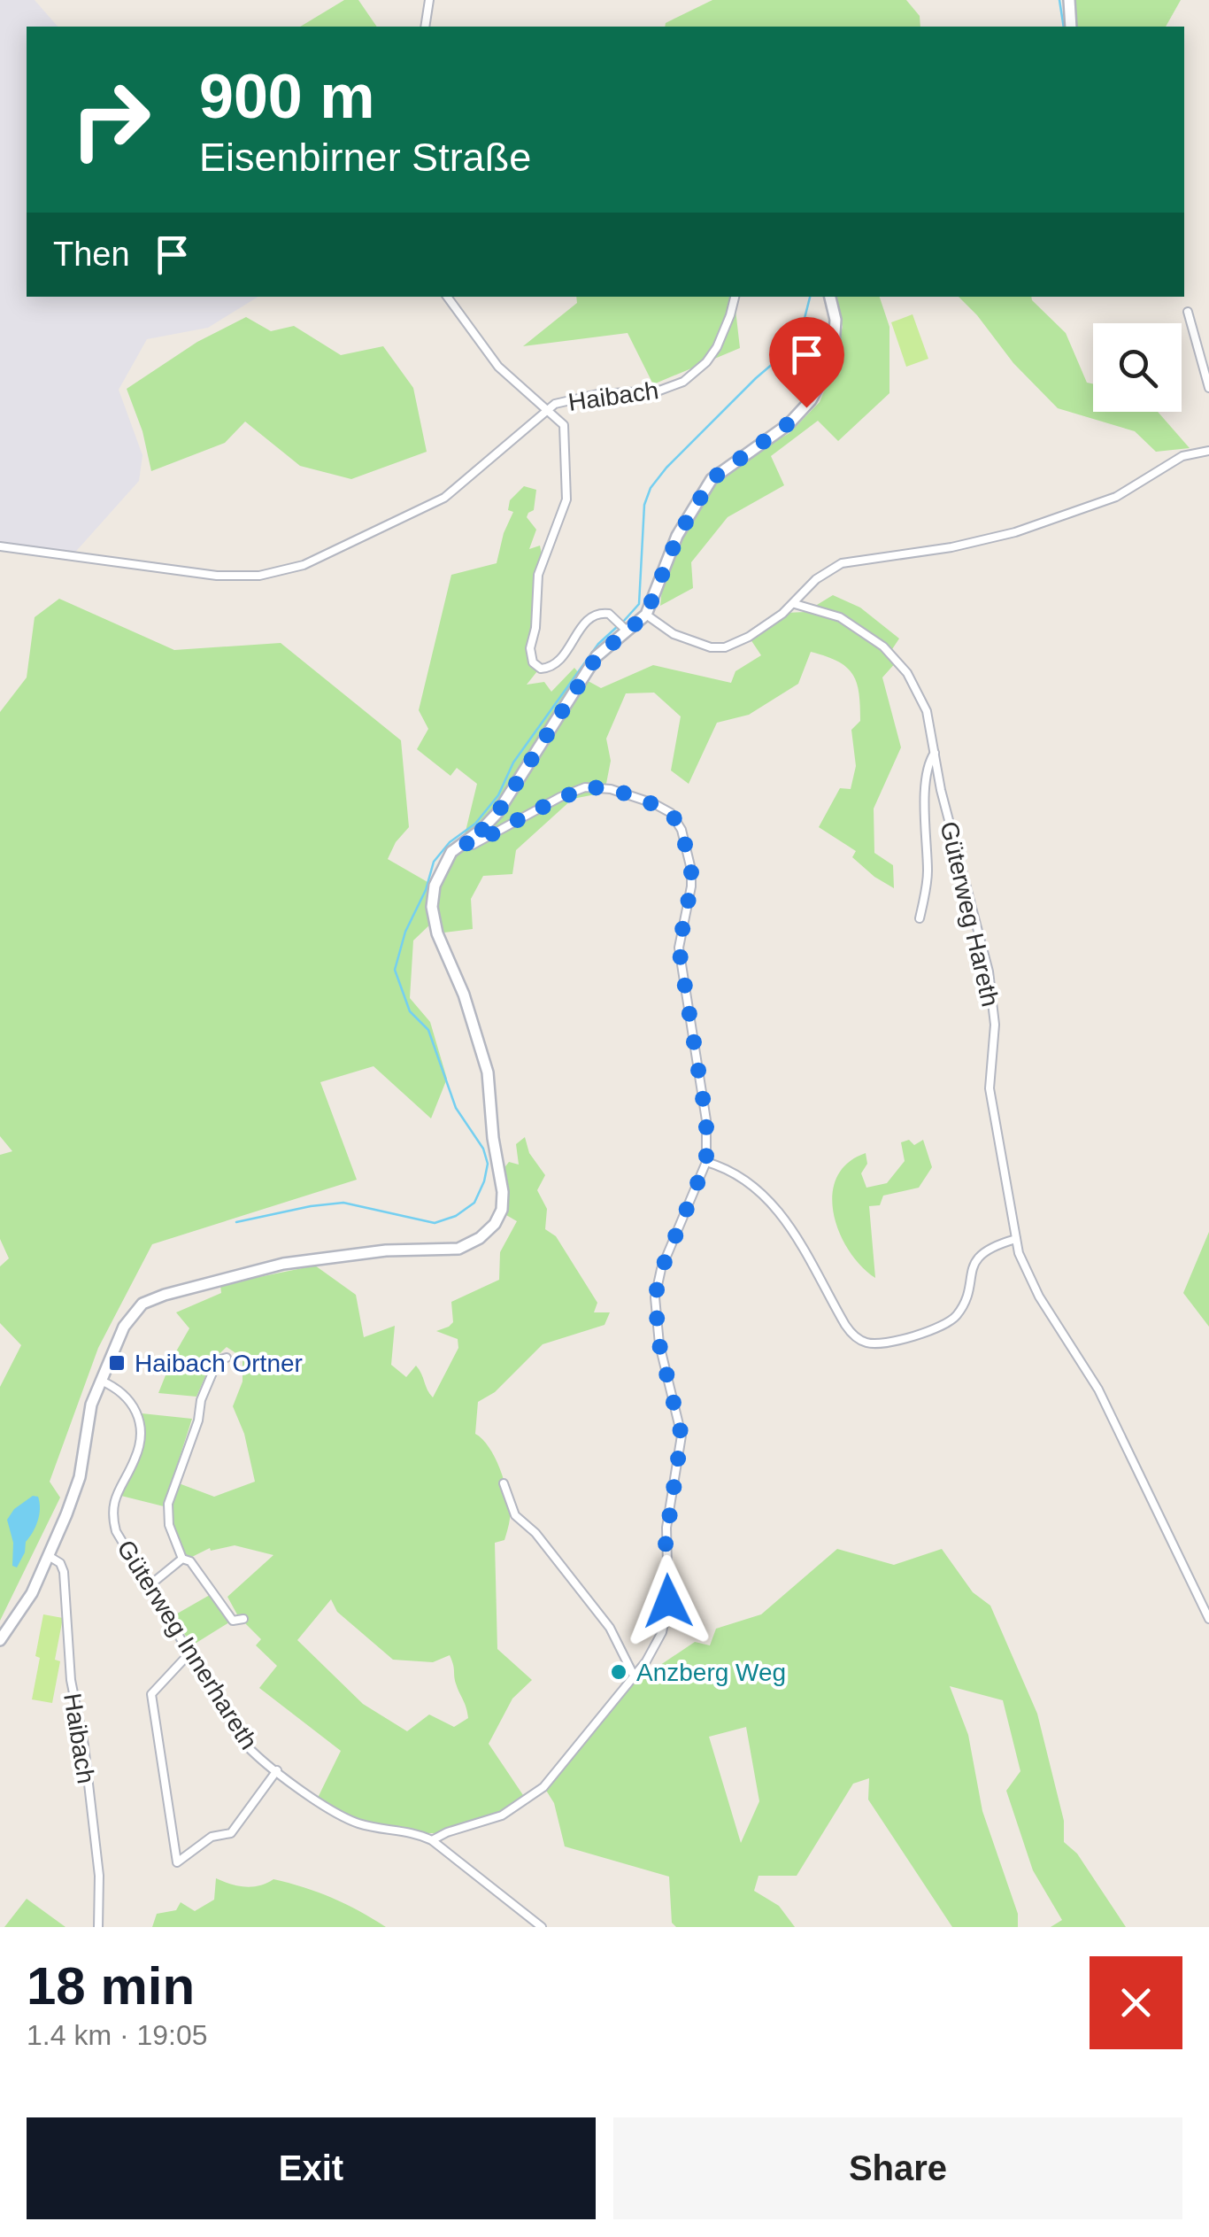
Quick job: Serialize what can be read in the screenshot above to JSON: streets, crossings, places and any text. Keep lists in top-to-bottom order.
{
  "streets": {
    "street": ["Haibach", "Güterweg Hareth", "Güterweg Innerhareth"]
  },
  "places": {
    "transit": ["Haibach Ortner"],
    "other": ["Anzberg Weg"]
  },
  "page": {
    "turn": ["900 m", "Eisenbirner Straße"],
    "then": "Then",
    "heading": ["18 min", "1.4 km · 19:05"],
    "buttons": ["Exit", "Share"]
  }
}
